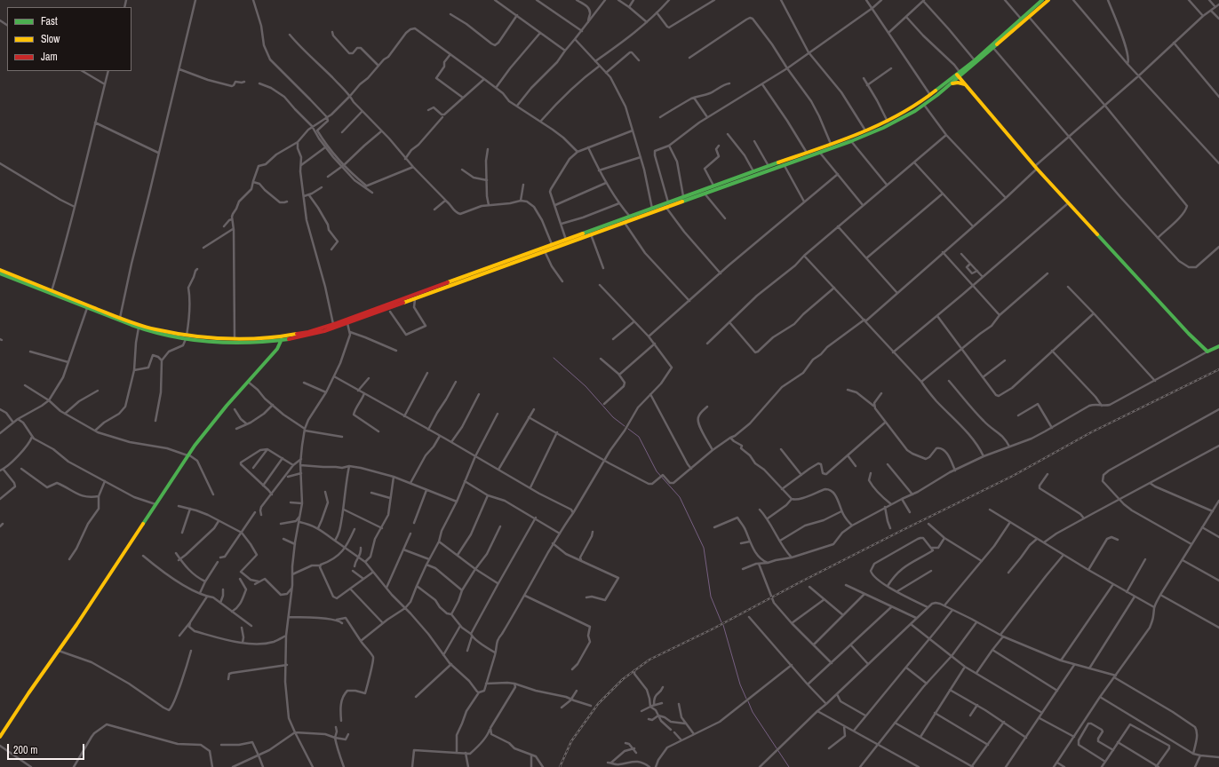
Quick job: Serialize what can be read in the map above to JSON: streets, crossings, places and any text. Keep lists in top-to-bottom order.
{
  "legend": ["Fast", "Slow", "Jam"],
  "scale_bar": "200 m"
}
